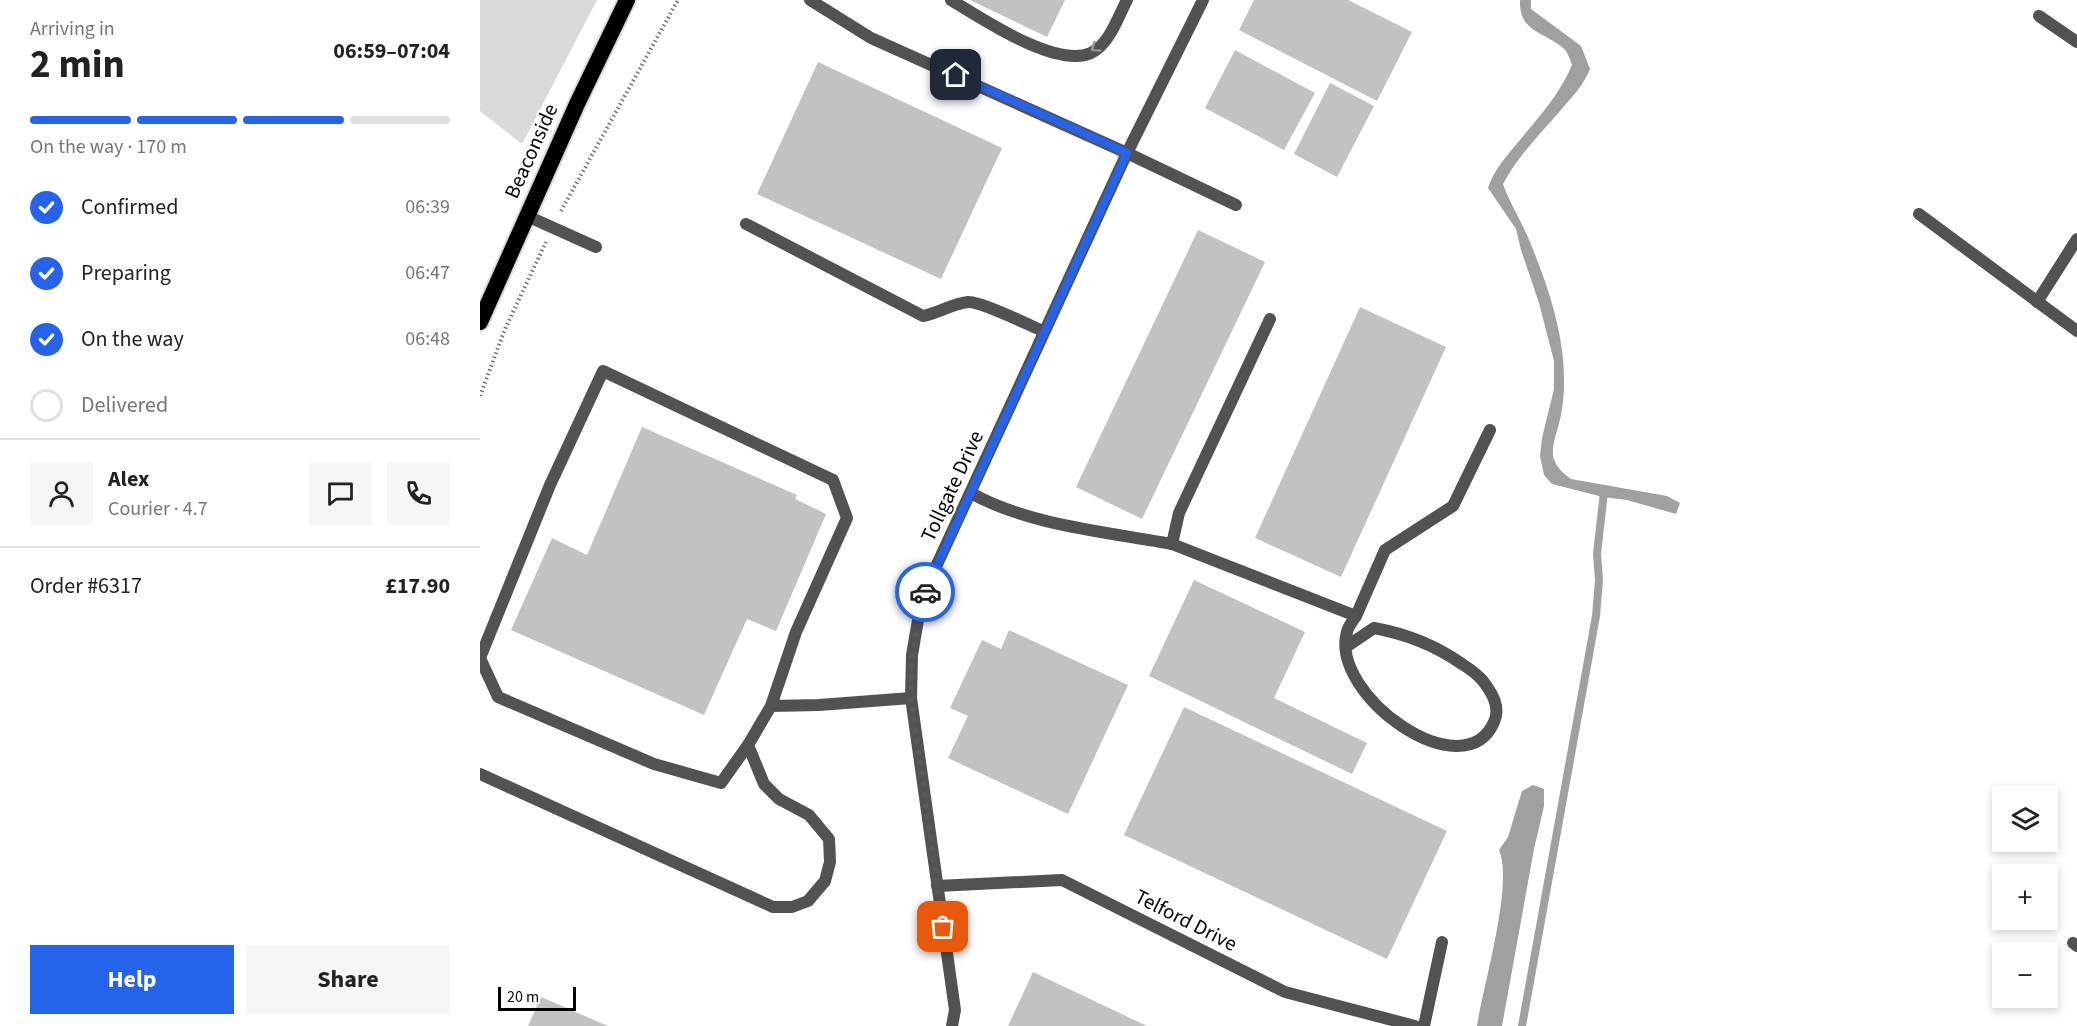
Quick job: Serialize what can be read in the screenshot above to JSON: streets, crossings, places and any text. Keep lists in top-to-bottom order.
{
  "streets": {
    "highway": ["Beaconside"],
    "street": ["Tollgate Drive", "Telford Drive"]
  },
  "crossings": [
    ["Tollgate Drive", "Telford Drive"]
  ],
  "scale_bar": "20 m",
  "page": {
    "heading": ["2 min", "Arriving in", "06:59–07:04"],
    "panel": [
      "Alex",
      "Courier · 4.7",
      "Order #6317",
      "£17.90"
    ],
    "bar": "On the way · 170 m",
    "list": [
      ["Confirmed", "06:39"],
      ["Preparing", "06:47"],
      ["On the way", "06:48"],
      "Delivered"
    ],
    "map_buttons": ["+", "−"],
    "buttons": ["Help", "Share"],
    "scale": "20 m"
  }
}
